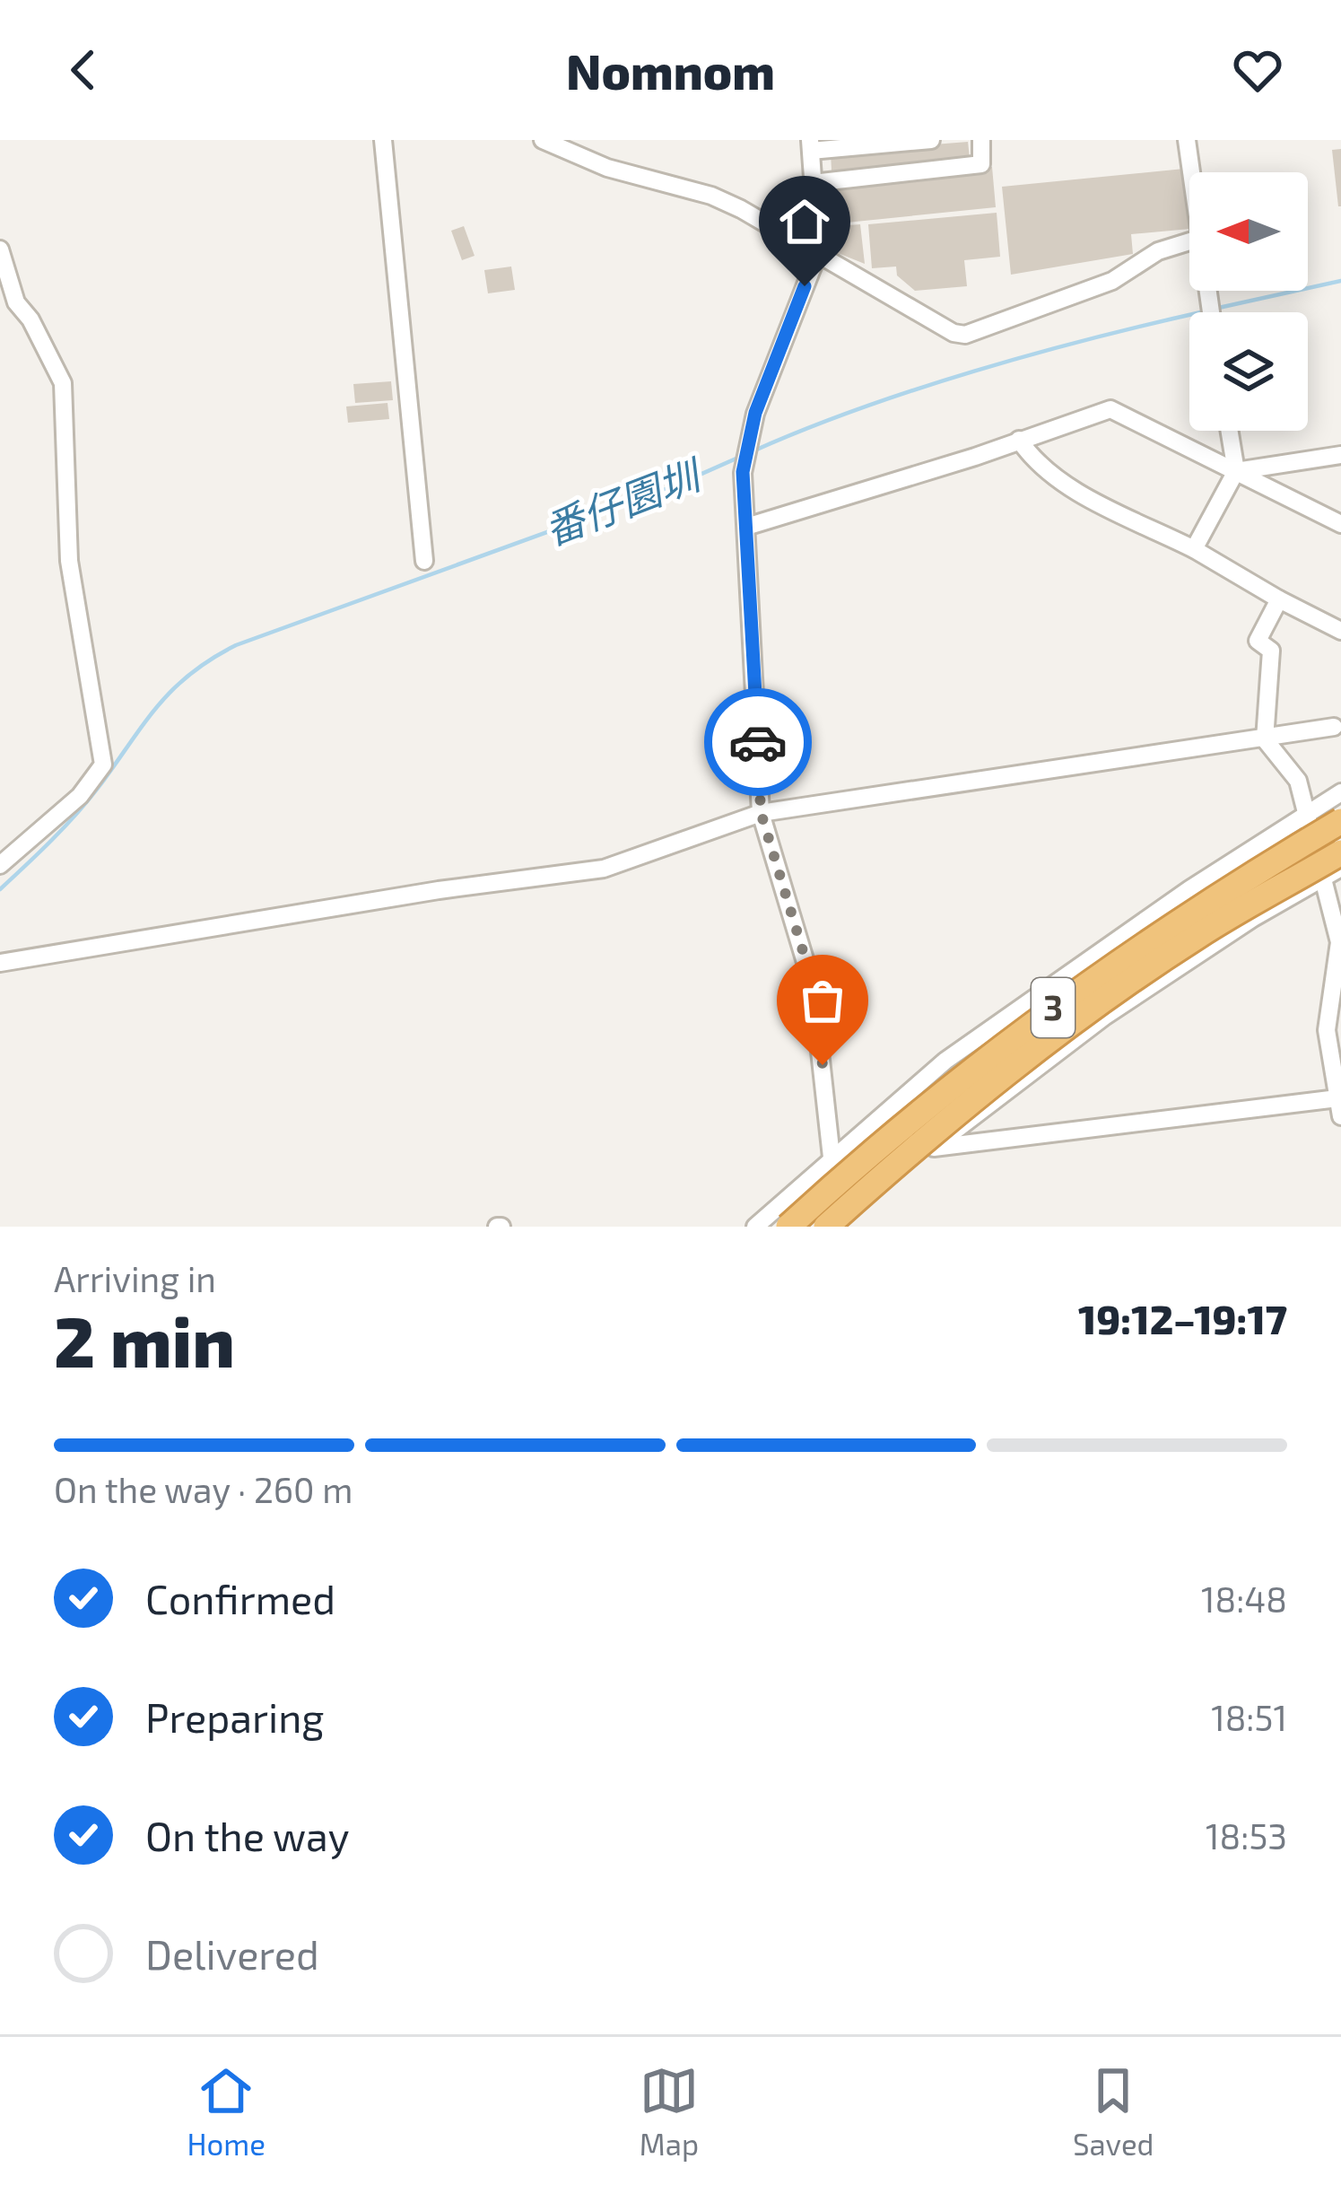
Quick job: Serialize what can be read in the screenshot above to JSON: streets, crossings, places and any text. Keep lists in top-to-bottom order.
{
  "streets": {
    "highway": ["3"]
  },
  "water": ["番仔園圳"],
  "north": "left",
  "page": {
    "header": "Nomnom",
    "heading": ["2 min", "Arriving in", "19:12–19:17"],
    "bar": "On the way · 260 m",
    "list": [
      ["Confirmed", "18:48"],
      ["Preparing", "18:51"],
      ["On the way", "18:53"],
      "Delivered"
    ],
    "tabs": ["Home", "Map", "Saved"]
  }
}
